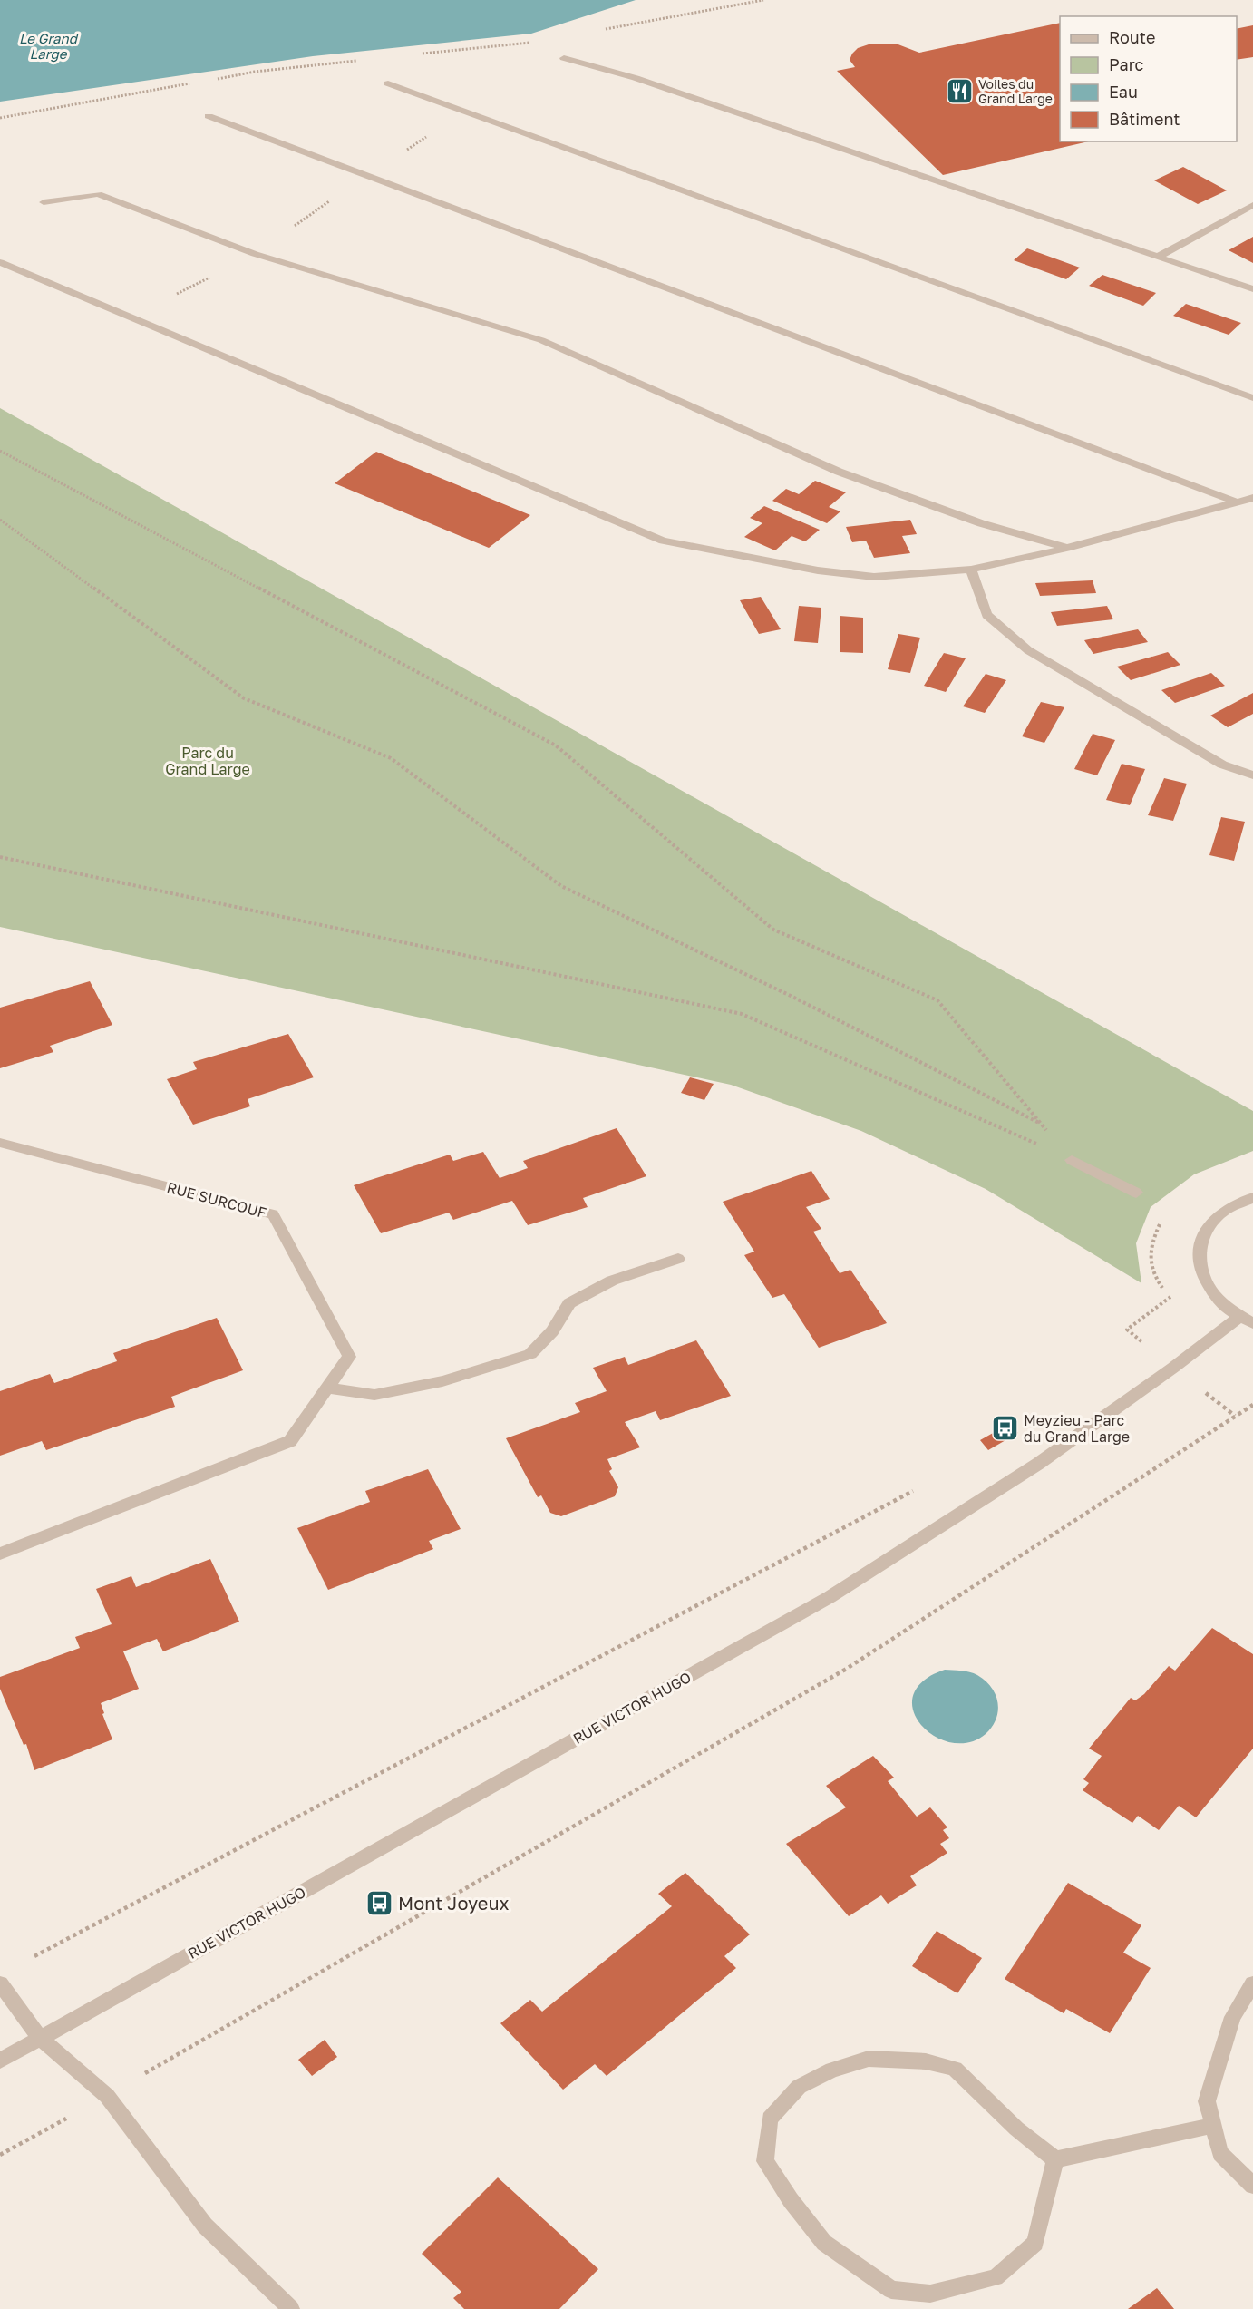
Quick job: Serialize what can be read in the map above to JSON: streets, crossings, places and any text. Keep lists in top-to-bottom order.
{
  "streets": {
    "street": ["RUE SURCOUF", "RUE VICTOR HUGO"]
  },
  "water": ["Le Grand Large"],
  "parks": ["Parc du Grand Large"],
  "places": {
    "restaurant": ["Voiles du Grand Large"],
    "bus stop": ["Meyzieu - Parc du Grand Large", "Mont Joyeux"]
  },
  "legend": [
    "Route",
    "Parc",
    "Eau",
    "Bâtiment"
  ]
}
